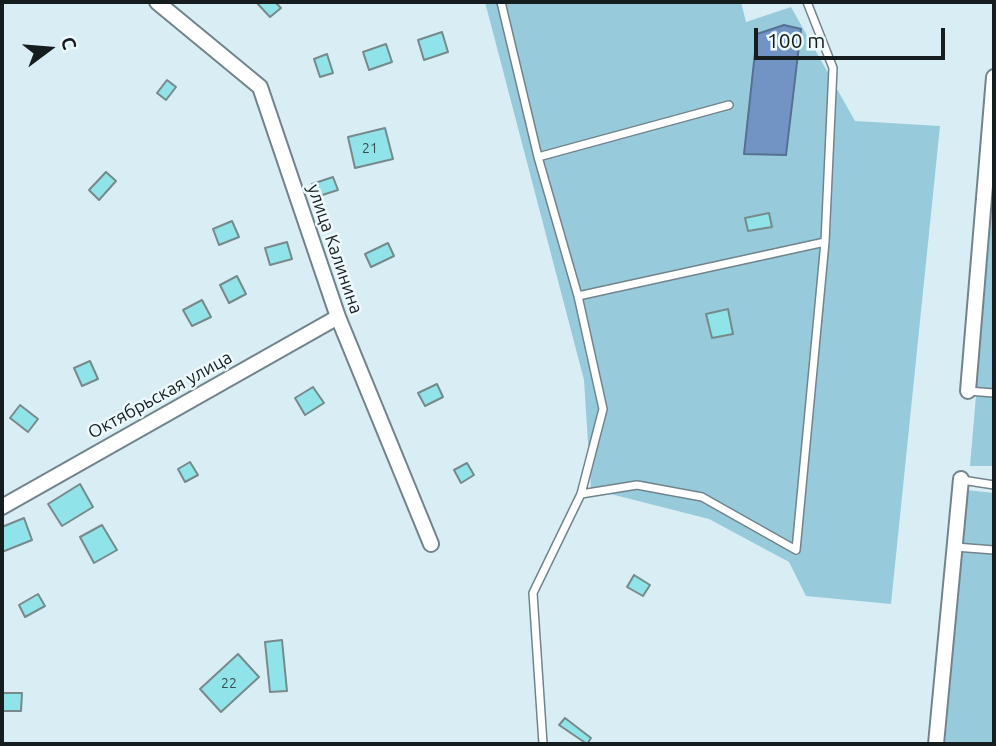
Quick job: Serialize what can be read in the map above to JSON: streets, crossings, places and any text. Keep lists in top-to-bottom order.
{
  "streets": {
    "street": ["улица Калинина", "Октябрьская улица"]
  },
  "crossings": [
    ["улица Калинина", "Октябрьская улица"]
  ],
  "house_numbers": ["21", "22"],
  "scale_bar": "100 m",
  "north": "right"
}
